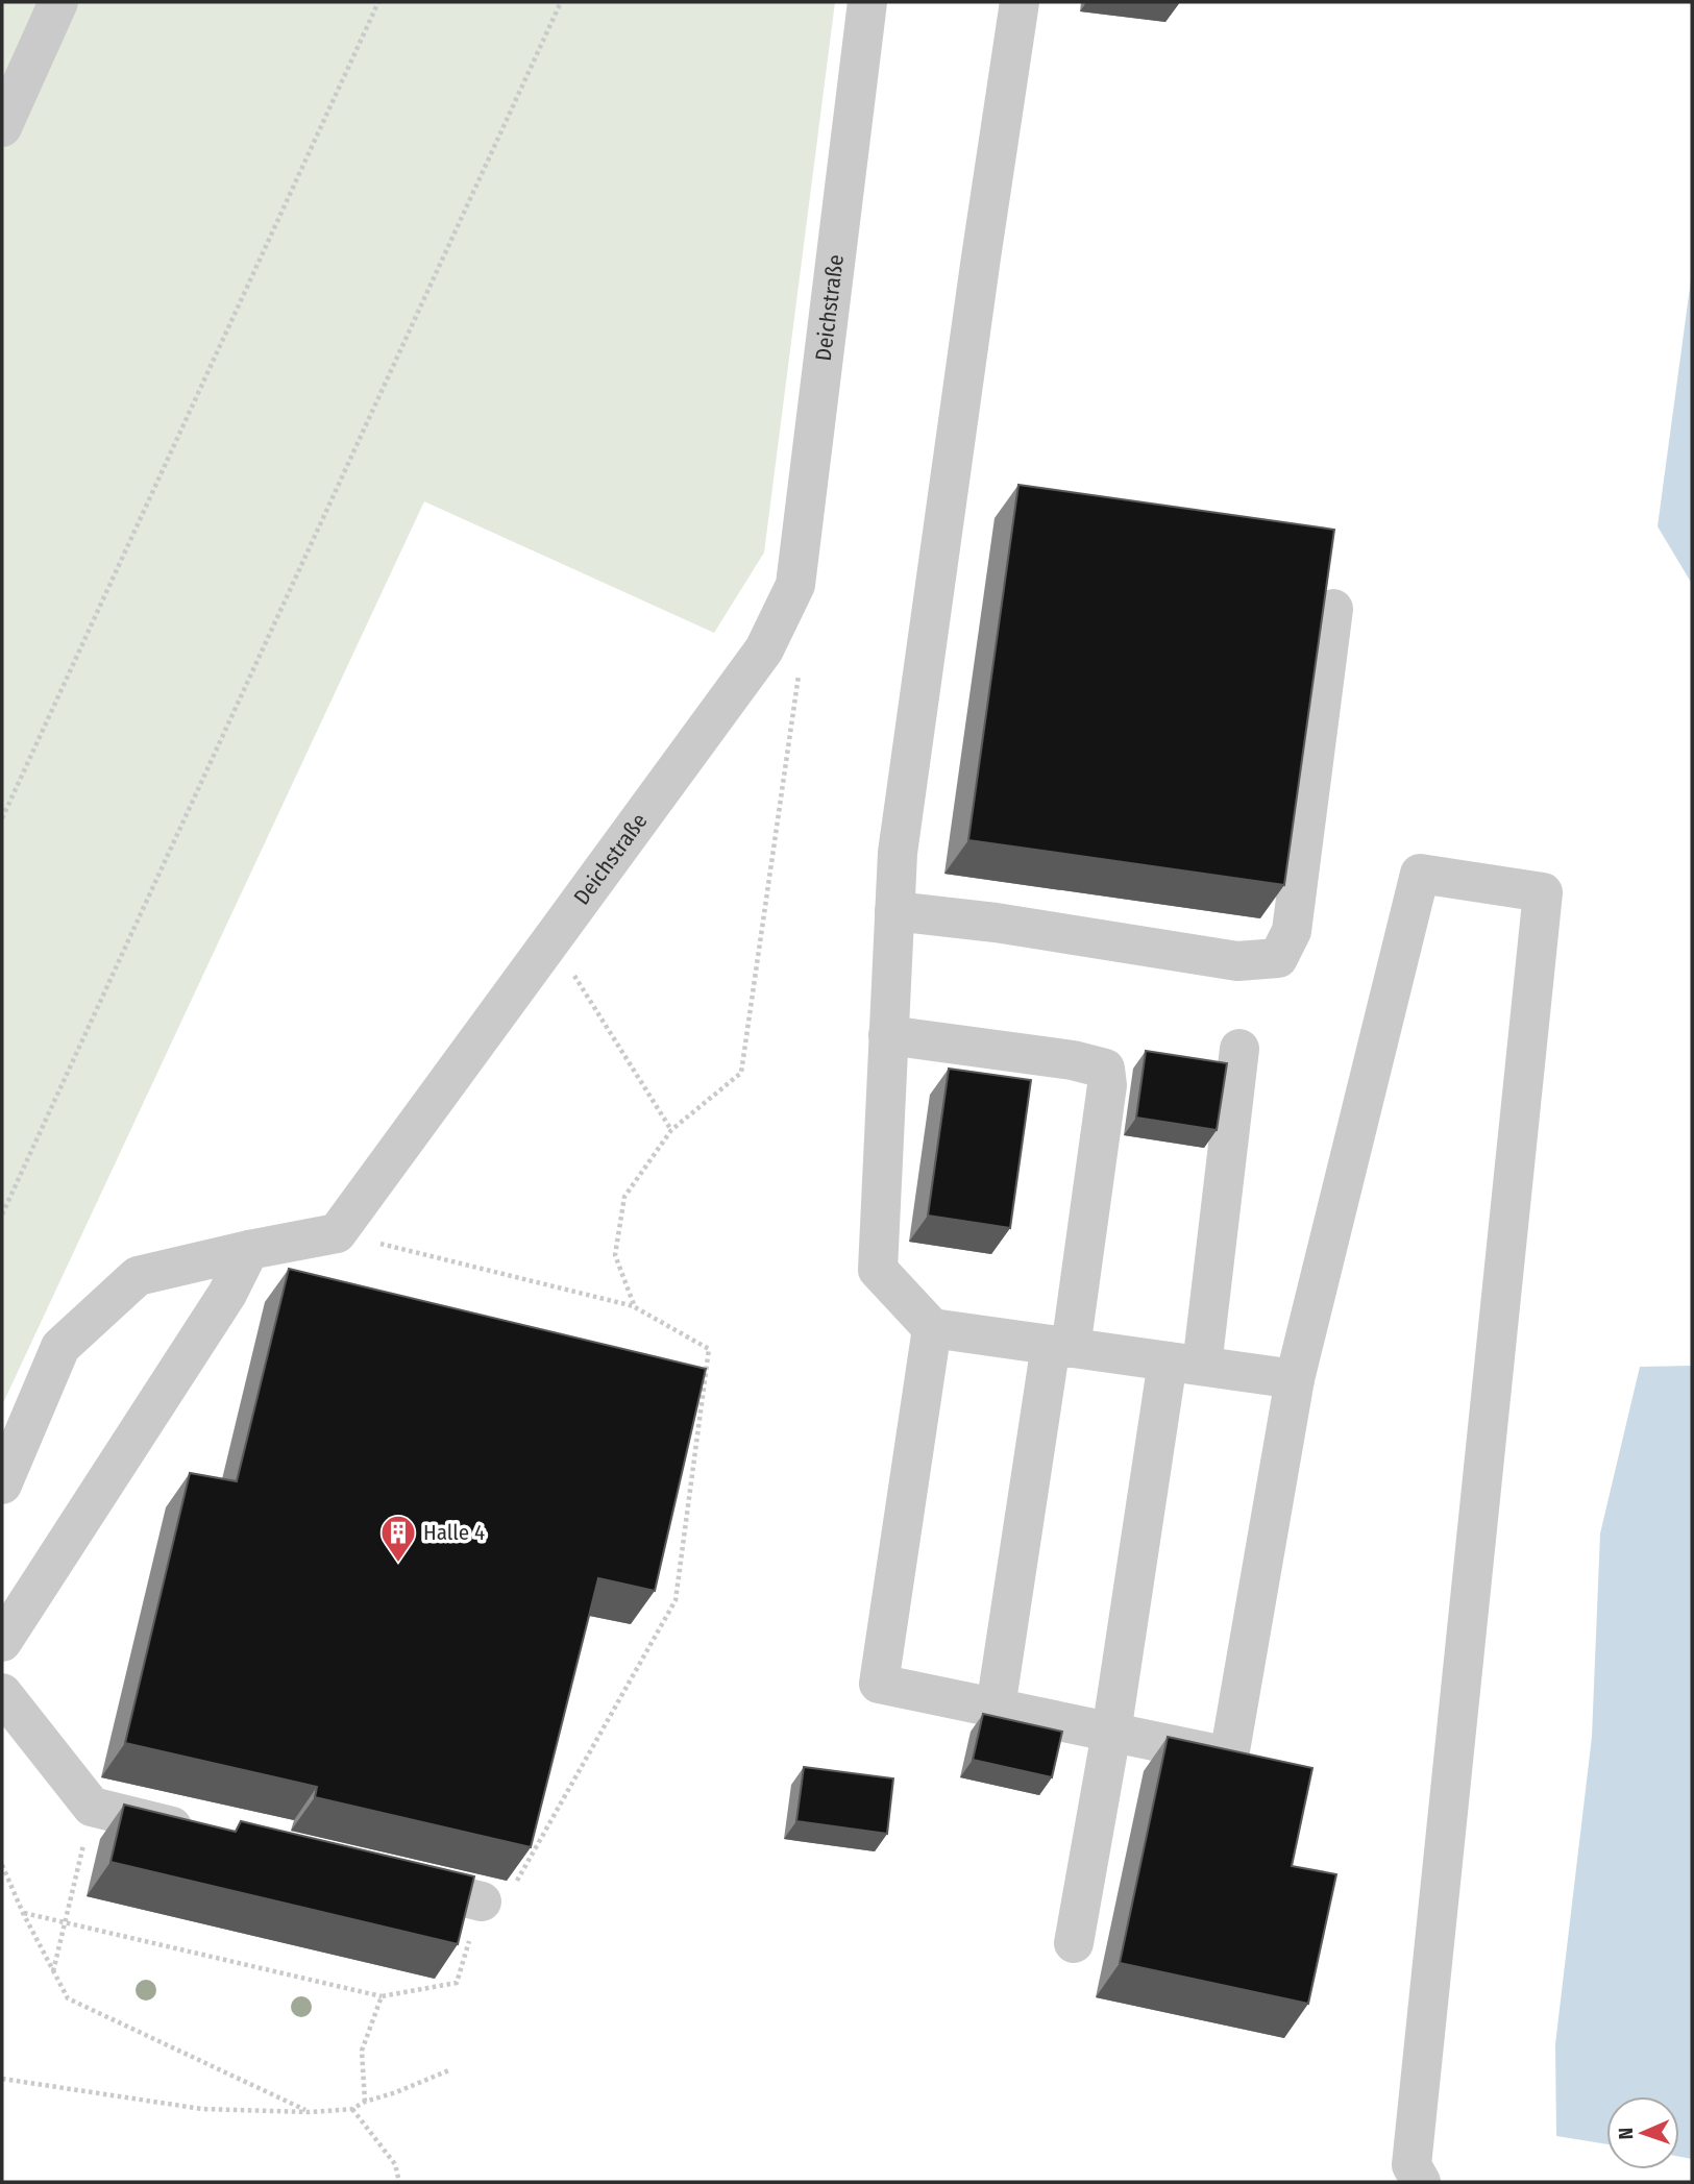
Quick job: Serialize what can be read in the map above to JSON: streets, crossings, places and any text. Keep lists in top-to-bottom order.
{
  "streets": {
    "street": ["Deichstraße"]
  },
  "places": {
    "building": ["Halle 4"]
  },
  "north": "left"
}
